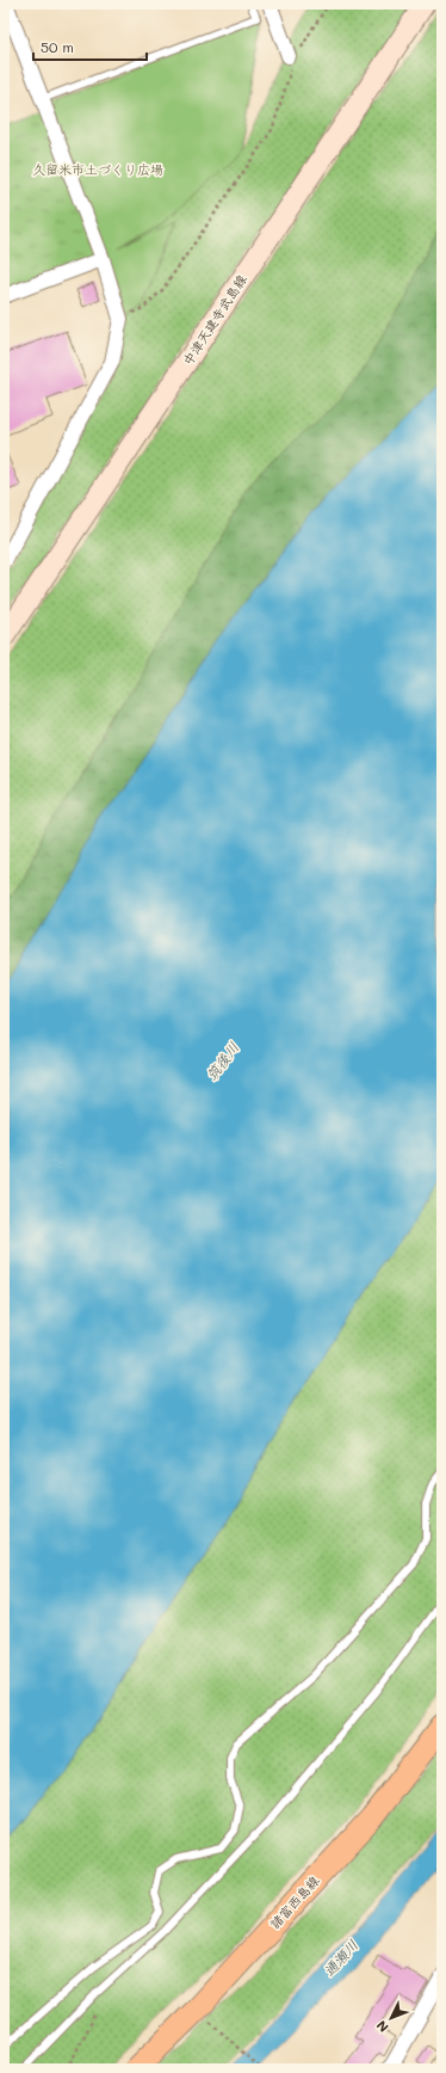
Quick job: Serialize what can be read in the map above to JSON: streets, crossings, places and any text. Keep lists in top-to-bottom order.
{
  "streets": {
    "main road": ["中津天建寺武島線", "諸富西島線"]
  },
  "water": ["筑後川", "通瀬川"],
  "parks": ["久留米市土づくり広場"],
  "scale_bar": "50 m",
  "north": "bottom left"
}
